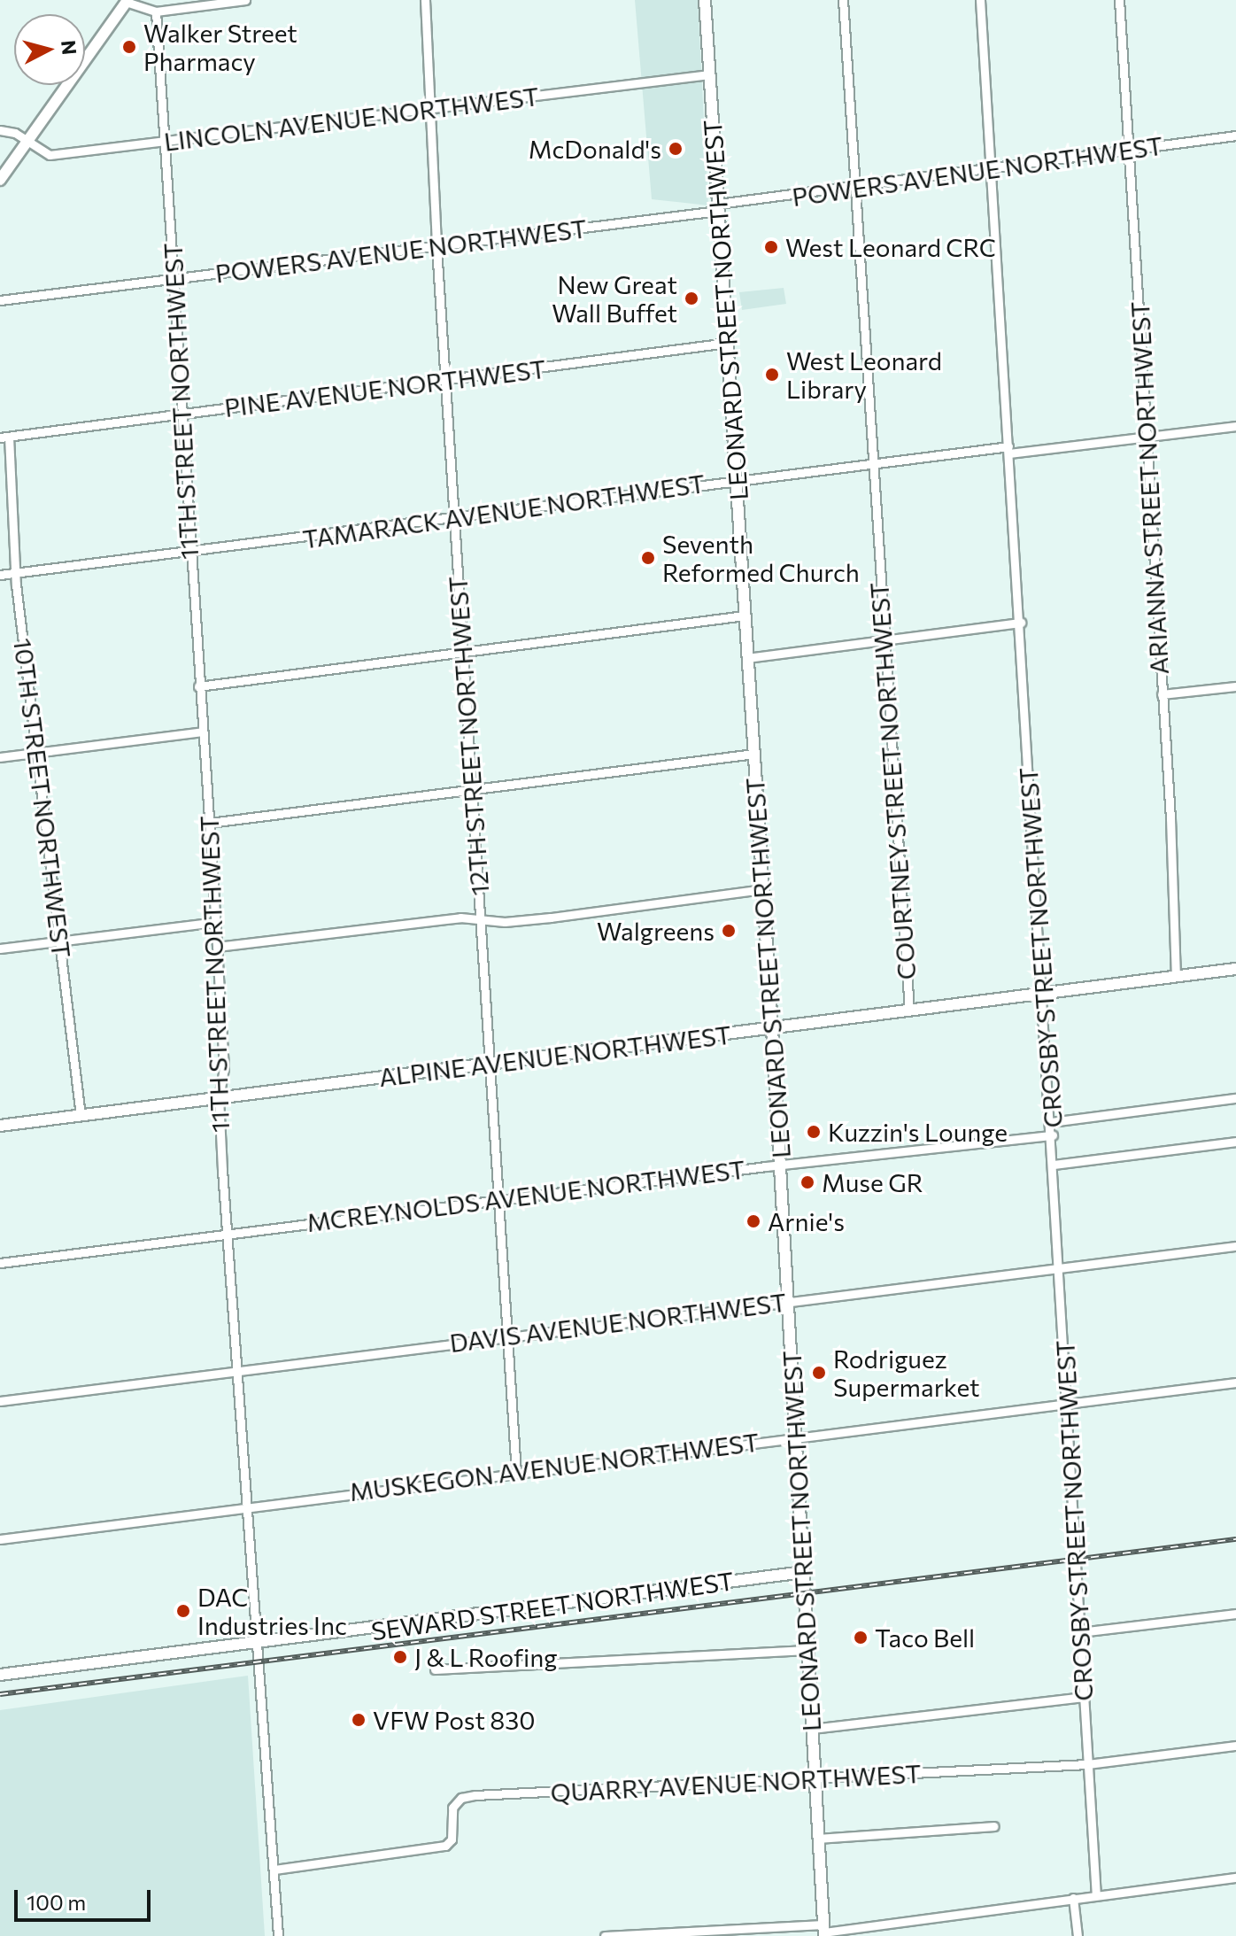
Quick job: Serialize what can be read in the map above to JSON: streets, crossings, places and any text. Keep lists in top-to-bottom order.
{
  "streets": {
    "main road": ["LEONARD STREET NORTHWEST", "ALPINE AVENUE NORTHWEST", "SEWARD STREET NORTHWEST"],
    "street": [
      "LINCOLN AVENUE NORTHWEST",
      "POWERS AVENUE NORTHWEST",
      "PINE AVENUE NORTHWEST",
      "11TH STREET NORTHWEST",
      "ARIANNA STREET NORTHWEST",
      "TAMARACK AVENUE NORTHWEST",
      "12TH STREET NORTHWEST",
      "COURTNEY STREET NORTHWEST",
      "10TH STREET NORTHWEST",
      "CROSBY STREET NORTHWEST",
      "MCREYNOLDS AVENUE NORTHWEST",
      "DAVIS AVENUE NORTHWEST",
      "MUSKEGON AVENUE NORTHWEST",
      "QUARRY AVENUE NORTHWEST"
    ]
  },
  "crossings": [
    ["LINCOLN AVENUE NORTHWEST", "LEONARD STREET NORTHWEST"],
    ["LINCOLN AVENUE NORTHWEST", "11TH STREET NORTHWEST"],
    ["LINCOLN AVENUE NORTHWEST", "12TH STREET NORTHWEST"],
    ["POWERS AVENUE NORTHWEST", "LEONARD STREET NORTHWEST"],
    ["POWERS AVENUE NORTHWEST", "11TH STREET NORTHWEST"],
    ["POWERS AVENUE NORTHWEST", "ARIANNA STREET NORTHWEST"],
    ["POWERS AVENUE NORTHWEST", "12TH STREET NORTHWEST"],
    ["POWERS AVENUE NORTHWEST", "COURTNEY STREET NORTHWEST"],
    ["POWERS AVENUE NORTHWEST", "CROSBY STREET NORTHWEST"],
    ["LEONARD STREET NORTHWEST", "PINE AVENUE NORTHWEST"],
    ["LEONARD STREET NORTHWEST", "TAMARACK AVENUE NORTHWEST"],
    ["LEONARD STREET NORTHWEST", "ALPINE AVENUE NORTHWEST"],
    ["LEONARD STREET NORTHWEST", "MCREYNOLDS AVENUE NORTHWEST"],
    ["LEONARD STREET NORTHWEST", "DAVIS AVENUE NORTHWEST"],
    ["LEONARD STREET NORTHWEST", "MUSKEGON AVENUE NORTHWEST"],
    ["LEONARD STREET NORTHWEST", "SEWARD STREET NORTHWEST"],
    ["LEONARD STREET NORTHWEST", "QUARRY AVENUE NORTHWEST"],
    ["PINE AVENUE NORTHWEST", "11TH STREET NORTHWEST"],
    ["PINE AVENUE NORTHWEST", "12TH STREET NORTHWEST"],
    ["PINE AVENUE NORTHWEST", "10TH STREET NORTHWEST"],
    ["11TH STREET NORTHWEST", "TAMARACK AVENUE NORTHWEST"],
    ["11TH STREET NORTHWEST", "ALPINE AVENUE NORTHWEST"],
    ["11TH STREET NORTHWEST", "MCREYNOLDS AVENUE NORTHWEST"],
    ["11TH STREET NORTHWEST", "DAVIS AVENUE NORTHWEST"],
    ["11TH STREET NORTHWEST", "MUSKEGON AVENUE NORTHWEST"],
    ["11TH STREET NORTHWEST", "SEWARD STREET NORTHWEST"],
    ["11TH STREET NORTHWEST", "QUARRY AVENUE NORTHWEST"],
    ["ARIANNA STREET NORTHWEST", "TAMARACK AVENUE NORTHWEST"],
    ["ARIANNA STREET NORTHWEST", "ALPINE AVENUE NORTHWEST"],
    ["TAMARACK AVENUE NORTHWEST", "12TH STREET NORTHWEST"],
    ["TAMARACK AVENUE NORTHWEST", "COURTNEY STREET NORTHWEST"],
    ["TAMARACK AVENUE NORTHWEST", "10TH STREET NORTHWEST"],
    ["TAMARACK AVENUE NORTHWEST", "CROSBY STREET NORTHWEST"],
    ["12TH STREET NORTHWEST", "ALPINE AVENUE NORTHWEST"],
    ["12TH STREET NORTHWEST", "MCREYNOLDS AVENUE NORTHWEST"],
    ["12TH STREET NORTHWEST", "DAVIS AVENUE NORTHWEST"],
    ["12TH STREET NORTHWEST", "MUSKEGON AVENUE NORTHWEST"],
    ["COURTNEY STREET NORTHWEST", "ALPINE AVENUE NORTHWEST"],
    ["10TH STREET NORTHWEST", "ALPINE AVENUE NORTHWEST"],
    ["CROSBY STREET NORTHWEST", "ALPINE AVENUE NORTHWEST"],
    ["CROSBY STREET NORTHWEST", "MCREYNOLDS AVENUE NORTHWEST"],
    ["CROSBY STREET NORTHWEST", "DAVIS AVENUE NORTHWEST"],
    ["CROSBY STREET NORTHWEST", "MUSKEGON AVENUE NORTHWEST"],
    ["CROSBY STREET NORTHWEST", "QUARRY AVENUE NORTHWEST"]
  ],
  "places": [
    "Walker Street Pharmacy",
    "McDonald's",
    "West Leonard CRC",
    "New Great Wall Buffet",
    "West Leonard Library",
    "Seventh Reformed Church",
    "Walgreens",
    "Kuzzin's Lounge",
    "Muse GR",
    "Arnie's",
    "Rodriguez Supermarket",
    "DAC Industries Inc",
    "Taco Bell",
    "J & L Roofing",
    "VFW Post 830"
  ],
  "scale_bar": "100 m",
  "north": "right"
}
